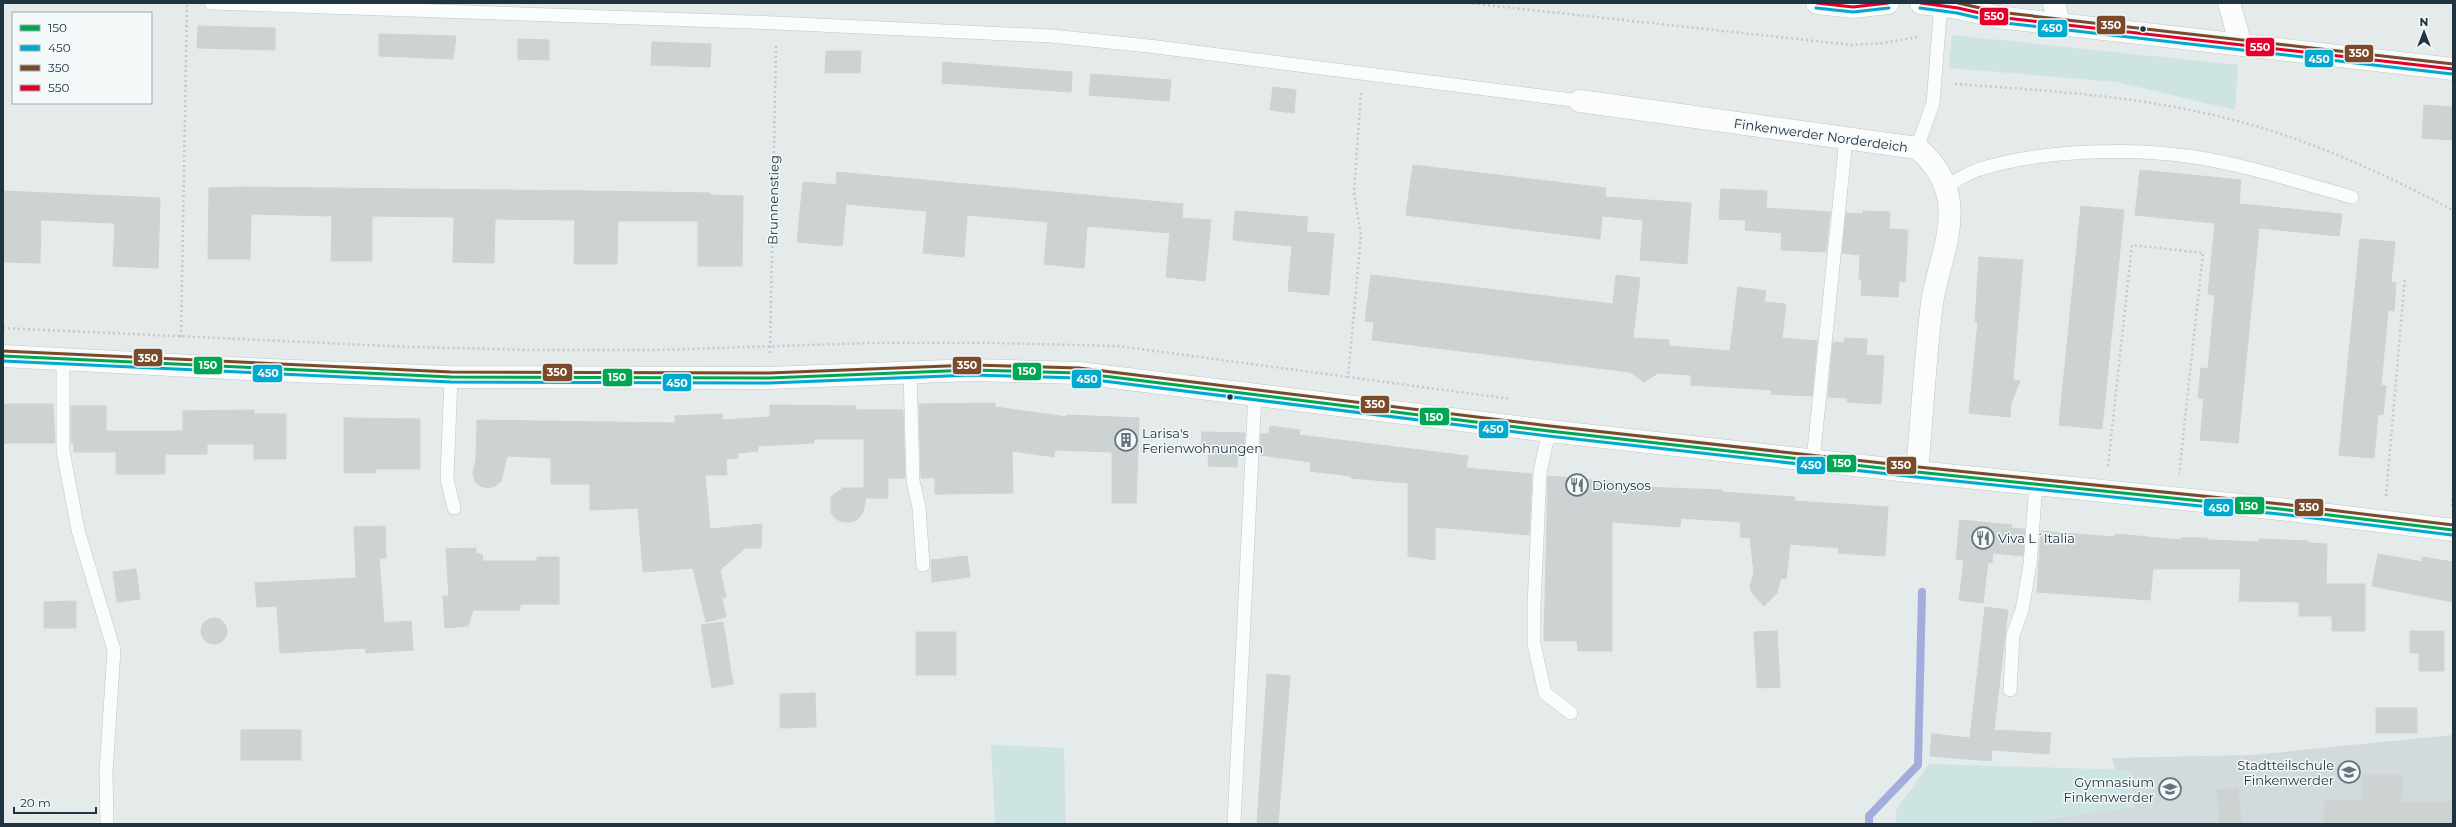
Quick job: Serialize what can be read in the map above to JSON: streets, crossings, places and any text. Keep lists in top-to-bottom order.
{
  "streets": {
    "street": ["Finkenwerder Norderdeich"],
    "path": ["Brunnenstieg"]
  },
  "places": {
    "building": ["Larisa's Ferienwohnungen"],
    "restaurant": ["Dionysos", "Viva L´Italia"],
    "school or university": ["Stadtteilschule Finkenwerder", "Gymnasium Finkenwerder"]
  },
  "lines": [
    "transit line 350",
    "transit line 550",
    "transit line 450",
    "transit line 150"
  ],
  "legend": [
    "150",
    "450",
    "350",
    "550"
  ],
  "scale_bar": "20 m",
  "north": "top"
}
